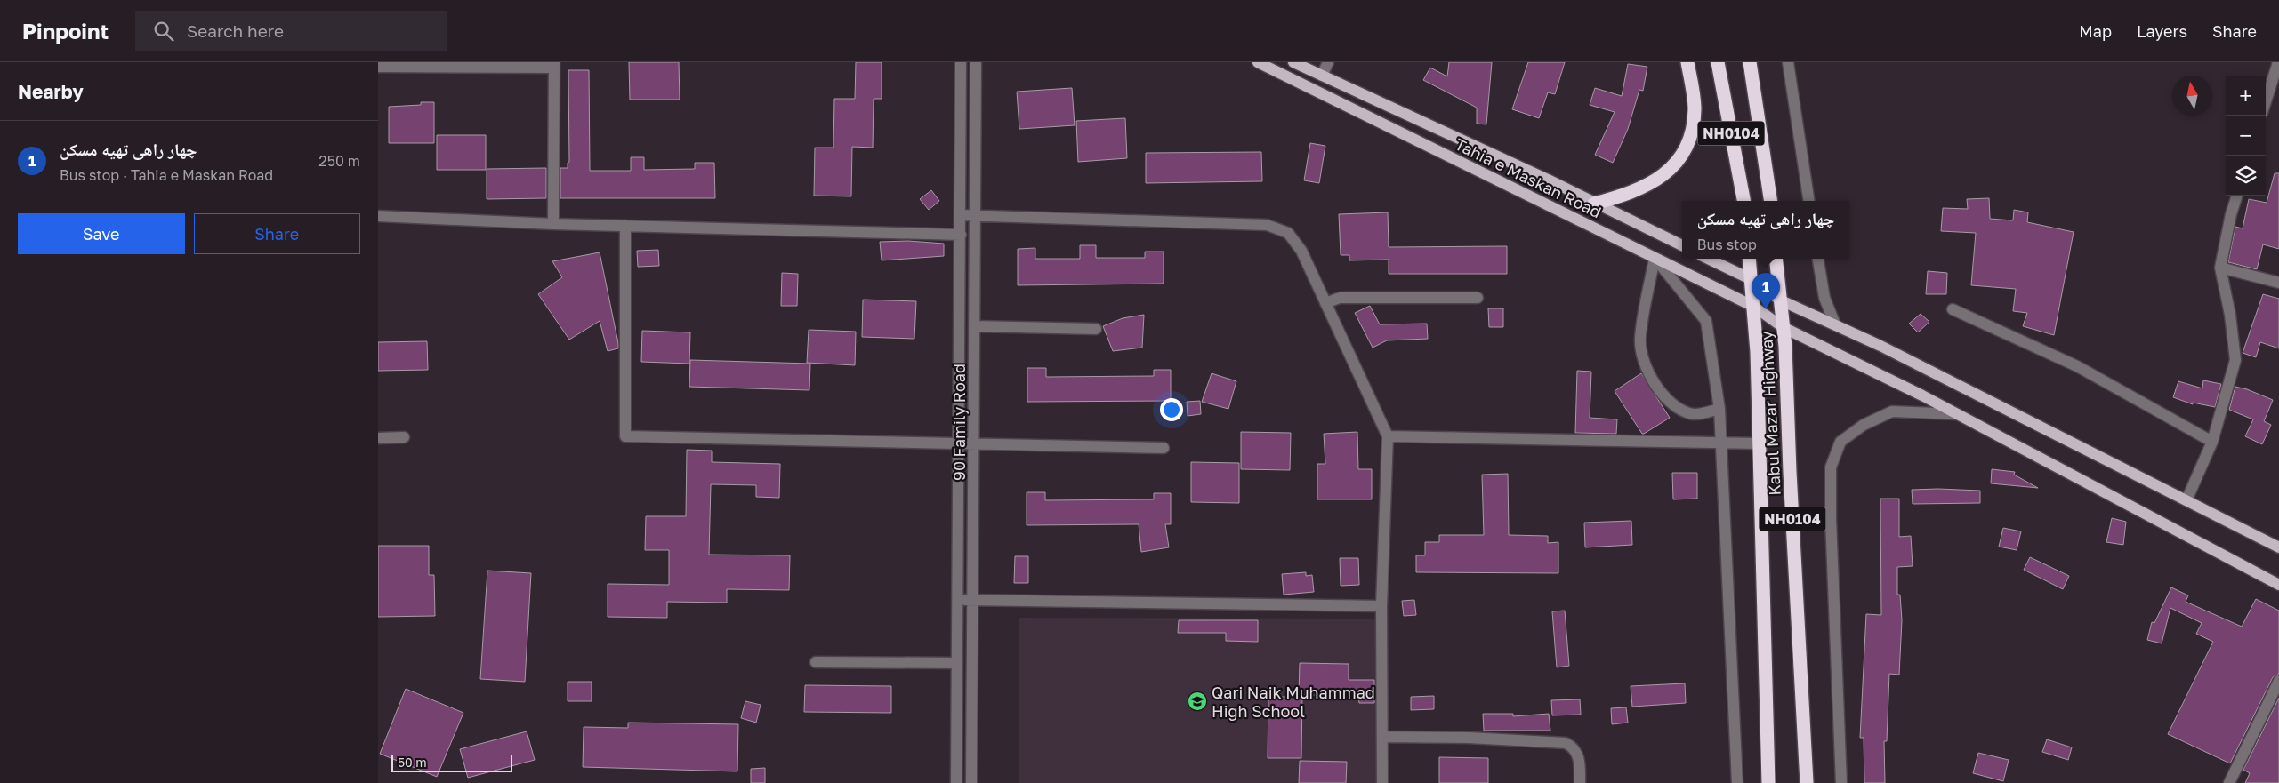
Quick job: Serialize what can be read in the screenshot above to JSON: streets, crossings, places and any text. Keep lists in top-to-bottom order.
{
  "streets": {
    "highway": ["NH0104", "Kabul Mazar Highway"],
    "main road": ["Tahia e Maskan Road"],
    "street": ["90 Family Road"]
  },
  "crossings": [
    ["Tahia e Maskan Road", "Kabul Mazar Highway"]
  ],
  "places": {
    "school or university": ["Qari Naik Muhammad High School"]
  },
  "scale_bar": "50 m",
  "north": "top",
  "page": {
    "header": "Pinpoint",
    "search": "Search here",
    "nav": ["Map", "Layers", "Share"],
    "heading": "Nearby",
    "map_buttons": ["+", "−"],
    "list": [
      {
        "mark": "1",
        "name": "چهار راهی تهیه مسکن",
        "note": "Bus stop · Tahia e Maskan Road",
        "value": "250 m"
      }
    ],
    "buttons": ["Save", "Share"],
    "popup": ["چهار راهی تهیه مسکن", "Bus stop"],
    "pins": "1",
    "scale": "50 m"
  }
}
